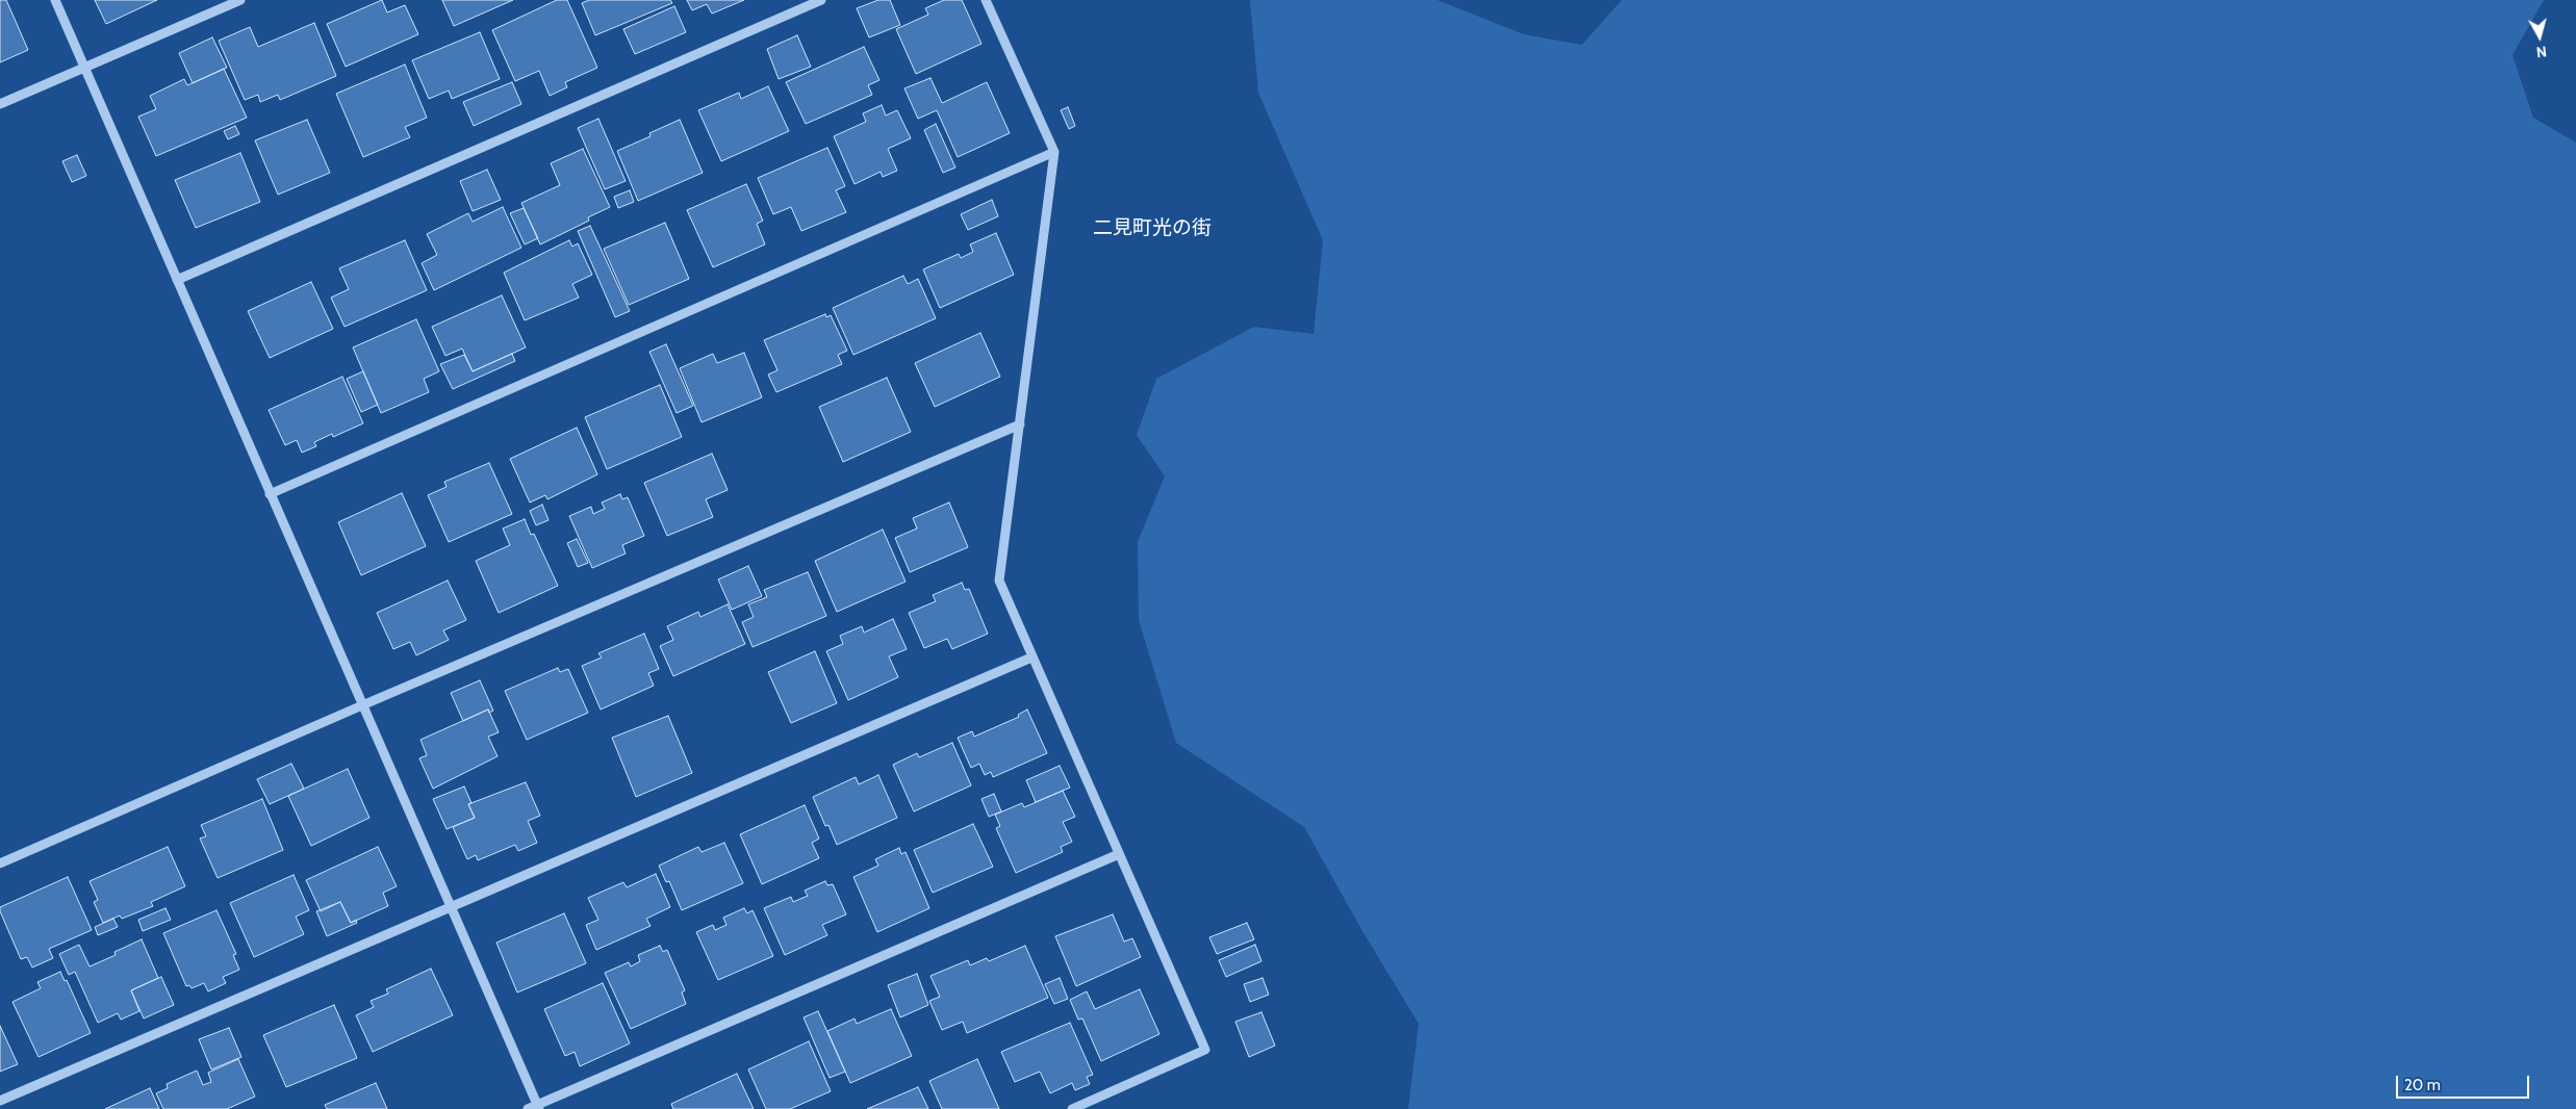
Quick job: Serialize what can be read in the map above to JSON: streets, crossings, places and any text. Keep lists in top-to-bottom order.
{
  "districts": ["二見町光の街"],
  "scale_bar": "20 m",
  "north": "bottom"
}
